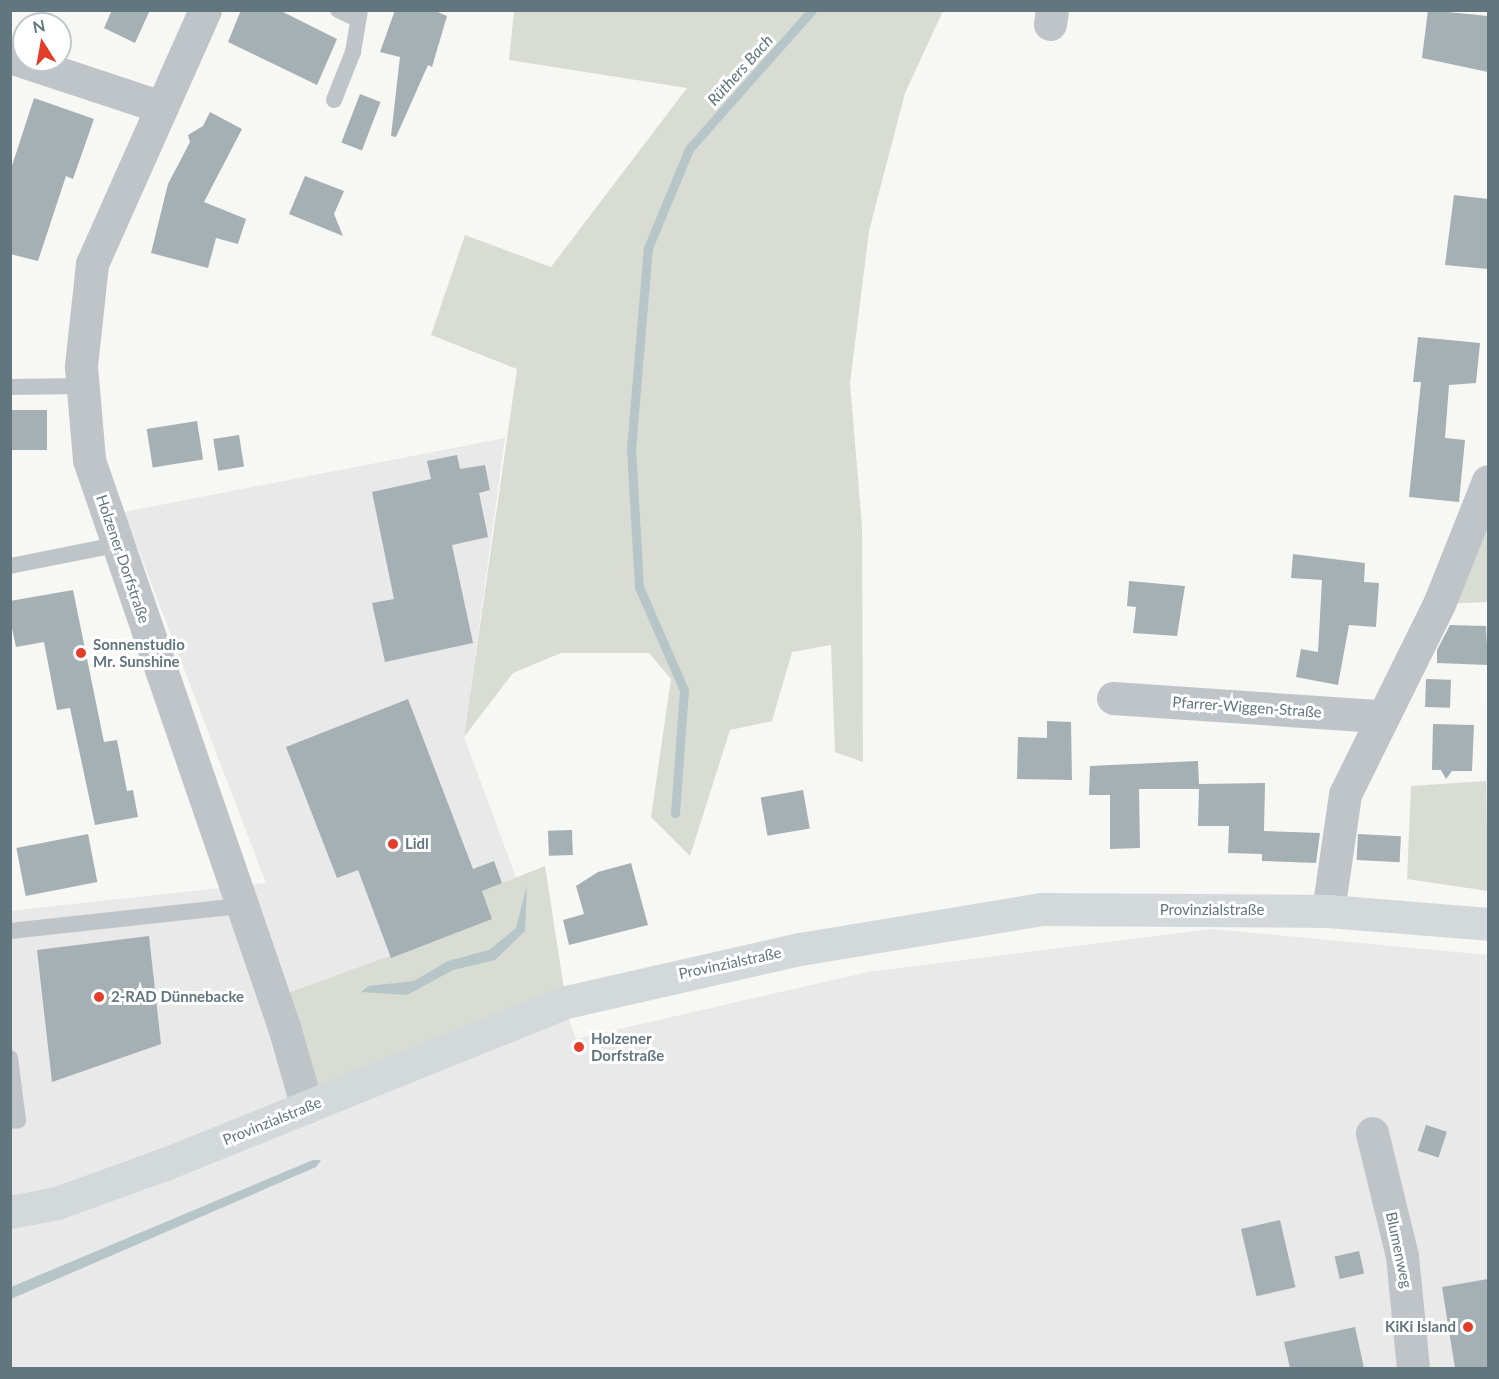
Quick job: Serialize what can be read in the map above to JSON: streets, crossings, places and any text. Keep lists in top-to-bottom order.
{
  "streets": {
    "main road": ["Provinzialstraße"],
    "street": ["Holzener Dorfstraße", "Pfarrer-Wiggen-Straße", "Blumenweg"]
  },
  "crossings": [
    ["Holzener Dorfstraße", "Provinzialstraße"]
  ],
  "water": ["Rüthers Bach"],
  "places": [
    "Sonnenstudio Mr. Sunshine",
    "Lidl",
    "2-RAD Dünnebacke",
    "Holzener Dorfstraße",
    "KiKi Island"
  ],
  "north": "top"
}
